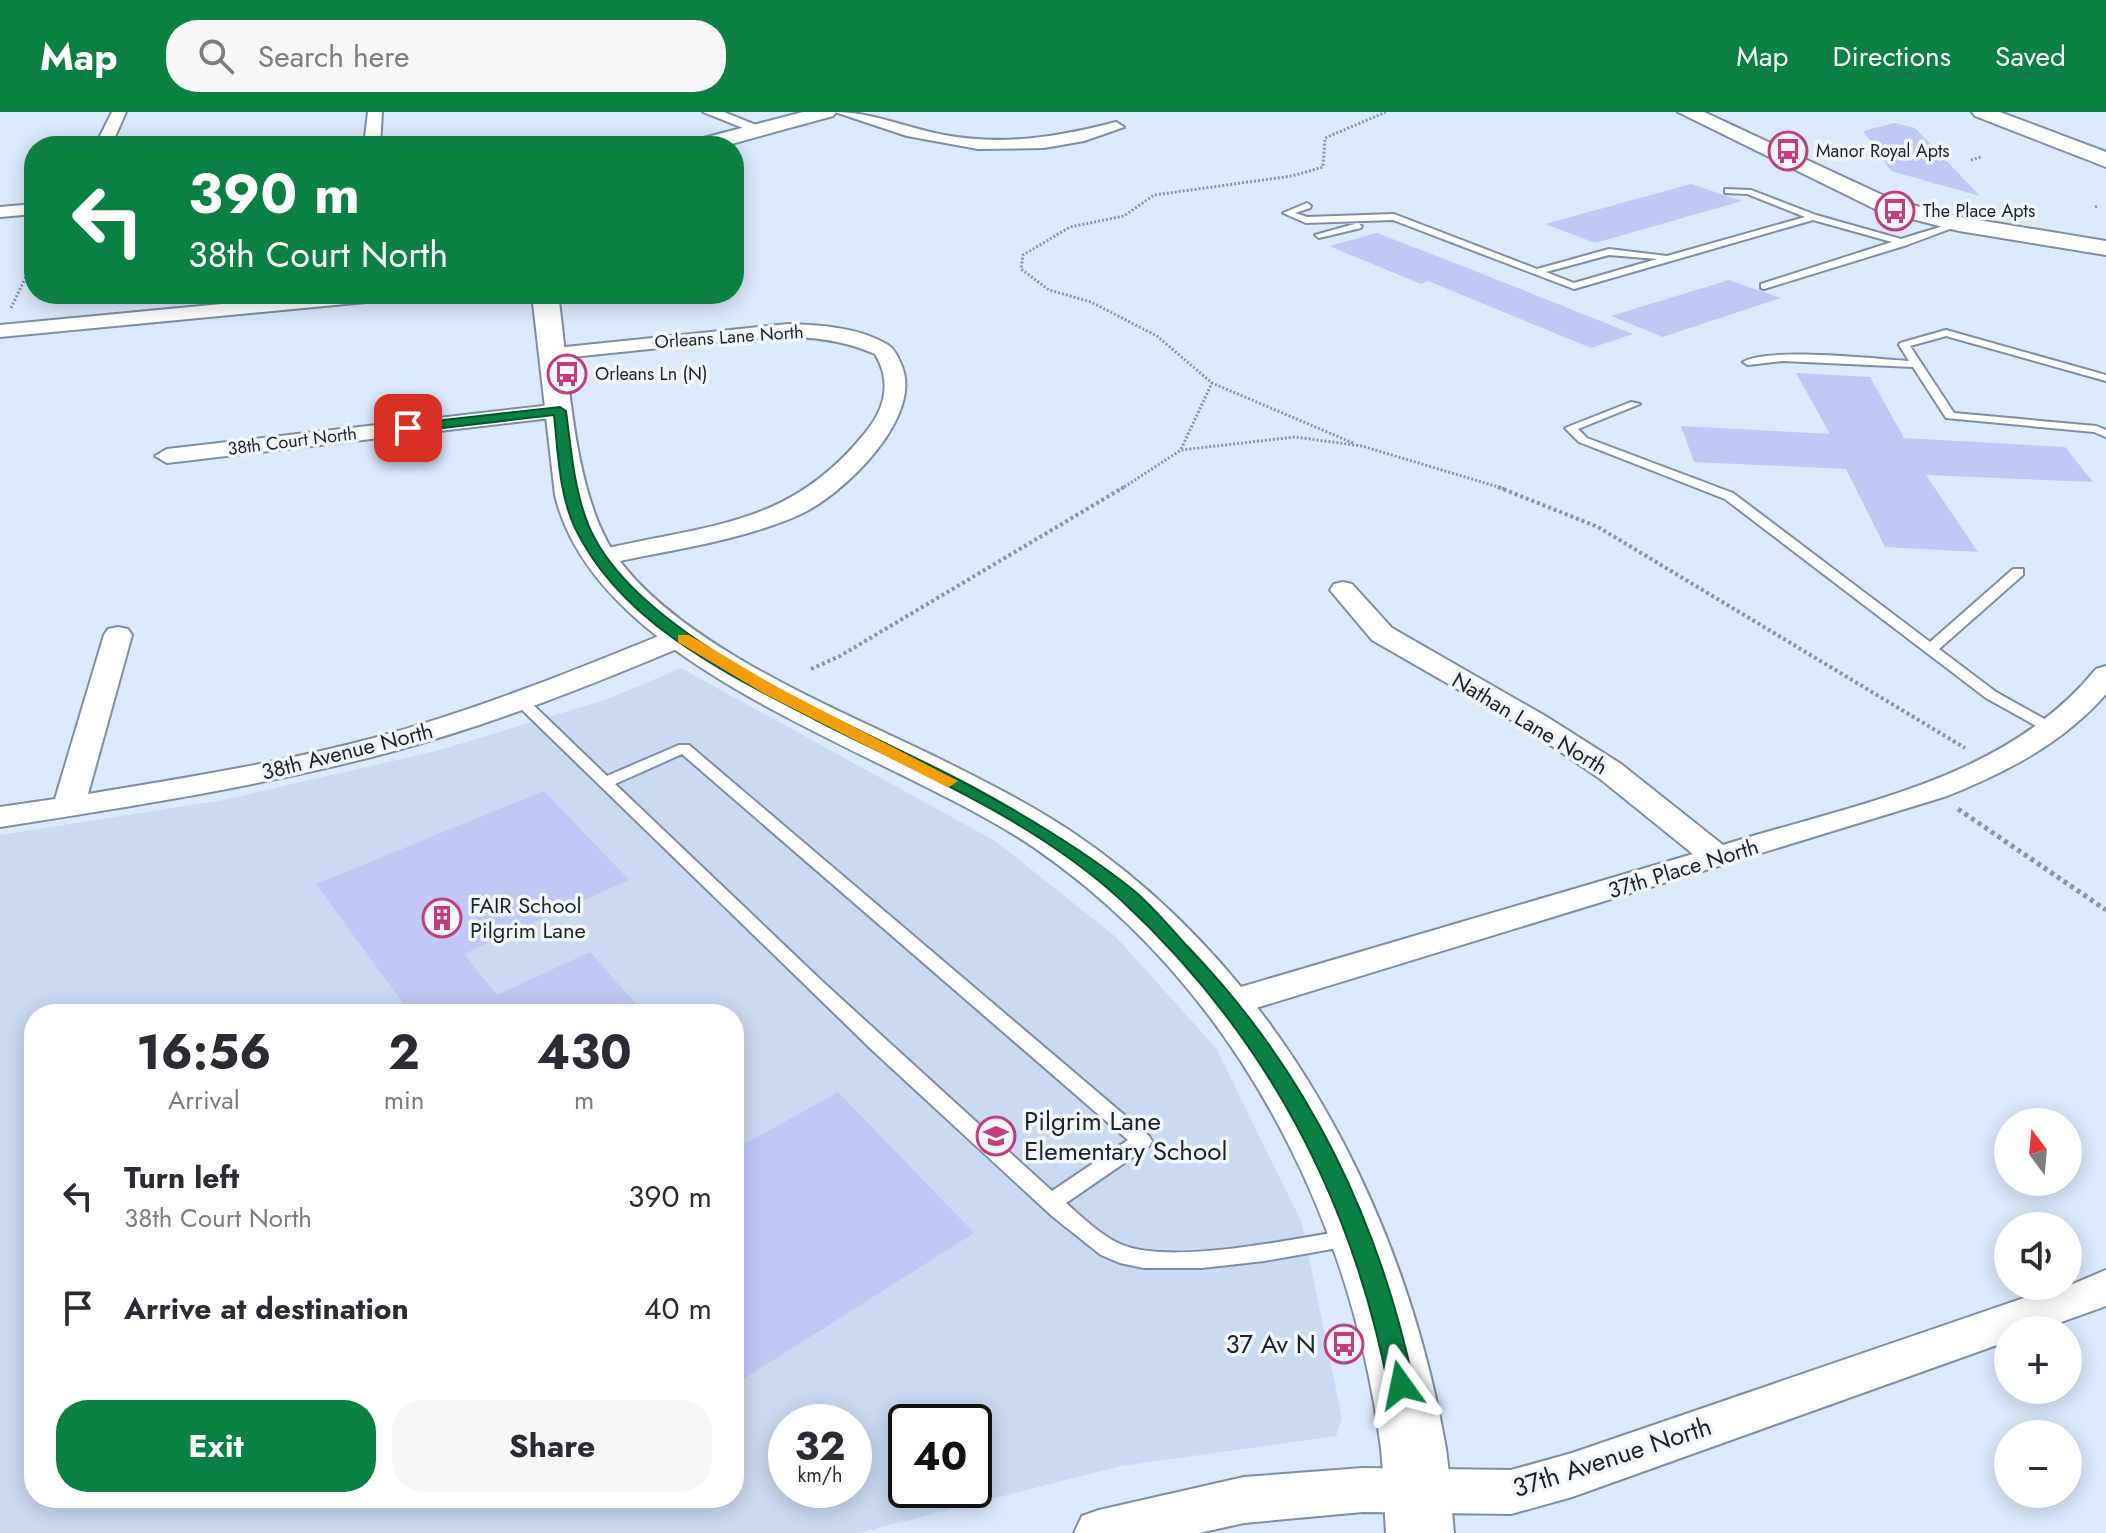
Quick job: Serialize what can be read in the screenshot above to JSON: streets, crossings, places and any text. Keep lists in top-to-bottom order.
{
  "streets": {
    "street": [
      "Orleans Lane North",
      "38th Court North",
      "Nathan Lane North",
      "38th Avenue North",
      "37th Place North",
      "37th Avenue North"
    ]
  },
  "crossings": [
    ["Nathan Lane North", "37th Place North"]
  ],
  "places": {
    "bus stop": [
      "Manor Royal Apts",
      "The Place Apts",
      "Orleans Ln (N)",
      "37 Av N"
    ],
    "building": ["FAIR School Pilgrim Lane"],
    "school or university": ["Pilgrim Lane Elementary School"]
  },
  "north": "top",
  "page": {
    "header": "Map",
    "search": "Search here",
    "nav": ["Map", "Directions", "Saved"],
    "turn": ["390 m", "38th Court North"],
    "eta": [
      "16:56",
      "Arrival",
      "2",
      "min",
      "430",
      "m"
    ],
    "map_buttons": ["+", "−"],
    "list": [
      {
        "name": "Turn left",
        "note": "38th Court North",
        "value": "390 m"
      },
      {
        "name": "Arrive at destination",
        "value": "40 m"
      }
    ],
    "buttons": ["Exit", "Share"],
    "speed": "32 km/h",
    "limit": "40"
  }
}
